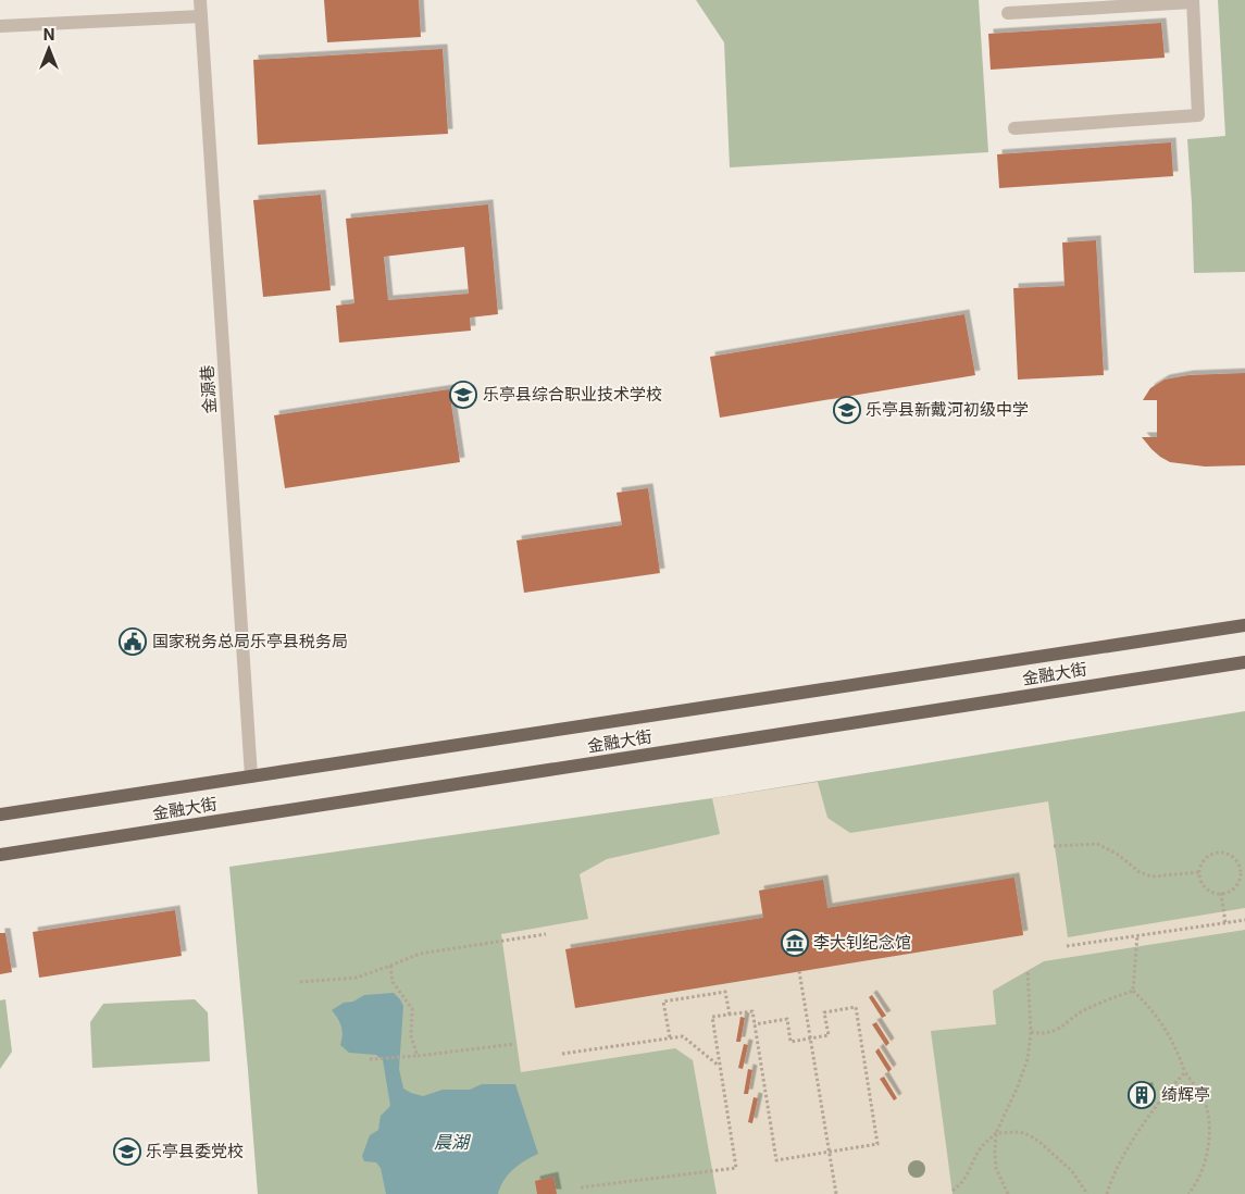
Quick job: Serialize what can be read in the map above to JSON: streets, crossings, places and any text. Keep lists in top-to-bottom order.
{
  "streets": {
    "main road": ["金融大街"],
    "street": ["金源巷"]
  },
  "crossings": [
    ["金源巷", "金融大街"]
  ],
  "water": ["晨湖"],
  "places": {
    "school or university": ["乐亭县综合职业技术学校", "乐亭县新戴河初级中学", "乐亭县委党校"],
    "public building": ["国家税务总局乐亭县税务局"],
    "museum": ["李大钊纪念馆"],
    "building": ["绮辉亭"]
  },
  "north": "top"
}
